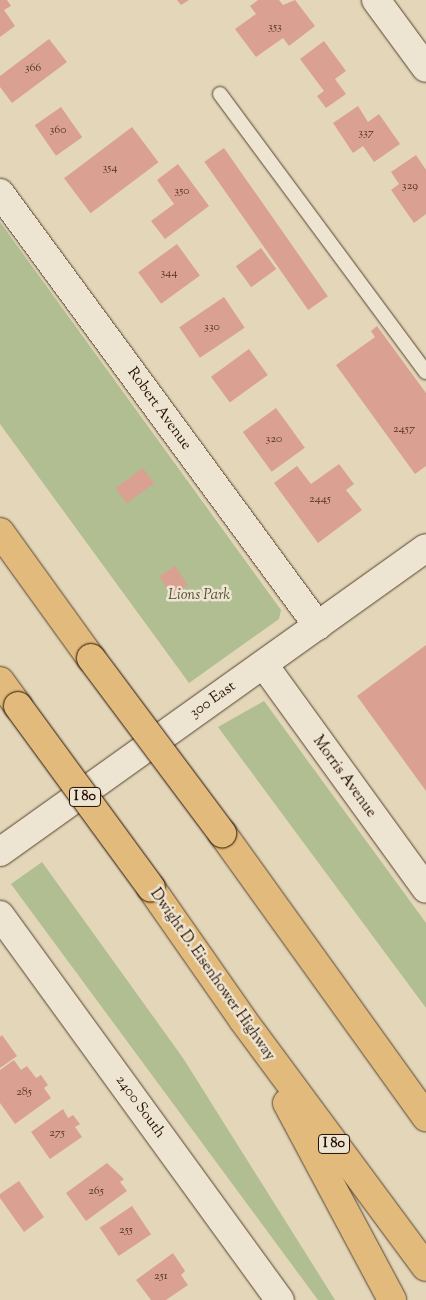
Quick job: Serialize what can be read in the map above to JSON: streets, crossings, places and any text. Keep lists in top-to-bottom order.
{
  "streets": {
    "highway": ["I 80", "Dwight D. Eisenhower Highway"],
    "street": [
      "Robert Avenue",
      "300 East",
      "Morris Avenue",
      "2400 South"
    ]
  },
  "crossings": [
    ["Robert Avenue", "300 East"],
    ["300 East", "Morris Avenue"]
  ],
  "parks": ["Lions Park"],
  "house_numbers": [
    "353",
    "366",
    "360",
    "337",
    "354",
    "329",
    "350",
    "344",
    "330",
    "2457",
    "320",
    "2445",
    "285",
    "275",
    "265",
    "255",
    "251"
  ]
}
